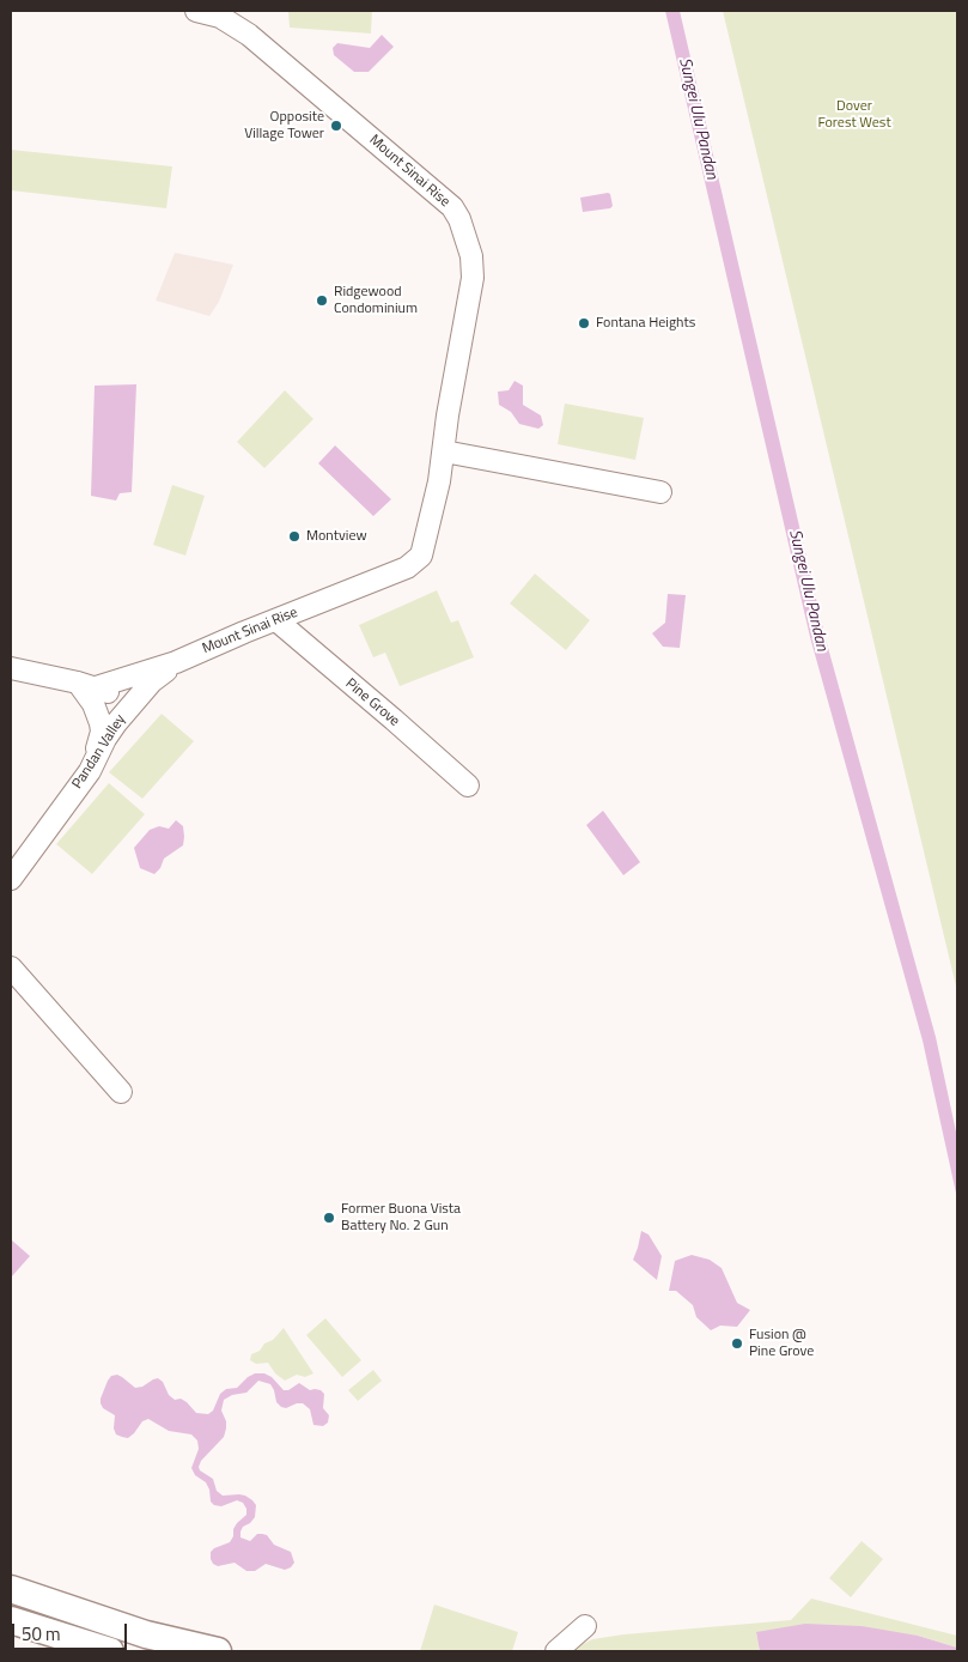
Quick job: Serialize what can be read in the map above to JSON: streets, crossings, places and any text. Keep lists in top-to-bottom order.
{
  "streets": {
    "street": ["Mount Sinai Rise", "Pine Grove", "Pandan Valley"]
  },
  "crossings": [
    ["Mount Sinai Rise", "Pine Grove"],
    ["Mount Sinai Rise", "Pandan Valley"]
  ],
  "water": ["Sungei Ulu Pandan"],
  "parks": ["Dover Forest West"],
  "places": [
    "Opposite Village Tower",
    "Ridgewood Condominium",
    "Fontana Heights",
    "Montview",
    "Former Buona Vista Battery No. 2 Gun",
    "Fusion @ Pine Grove"
  ],
  "scale_bar": "50 m"
}
